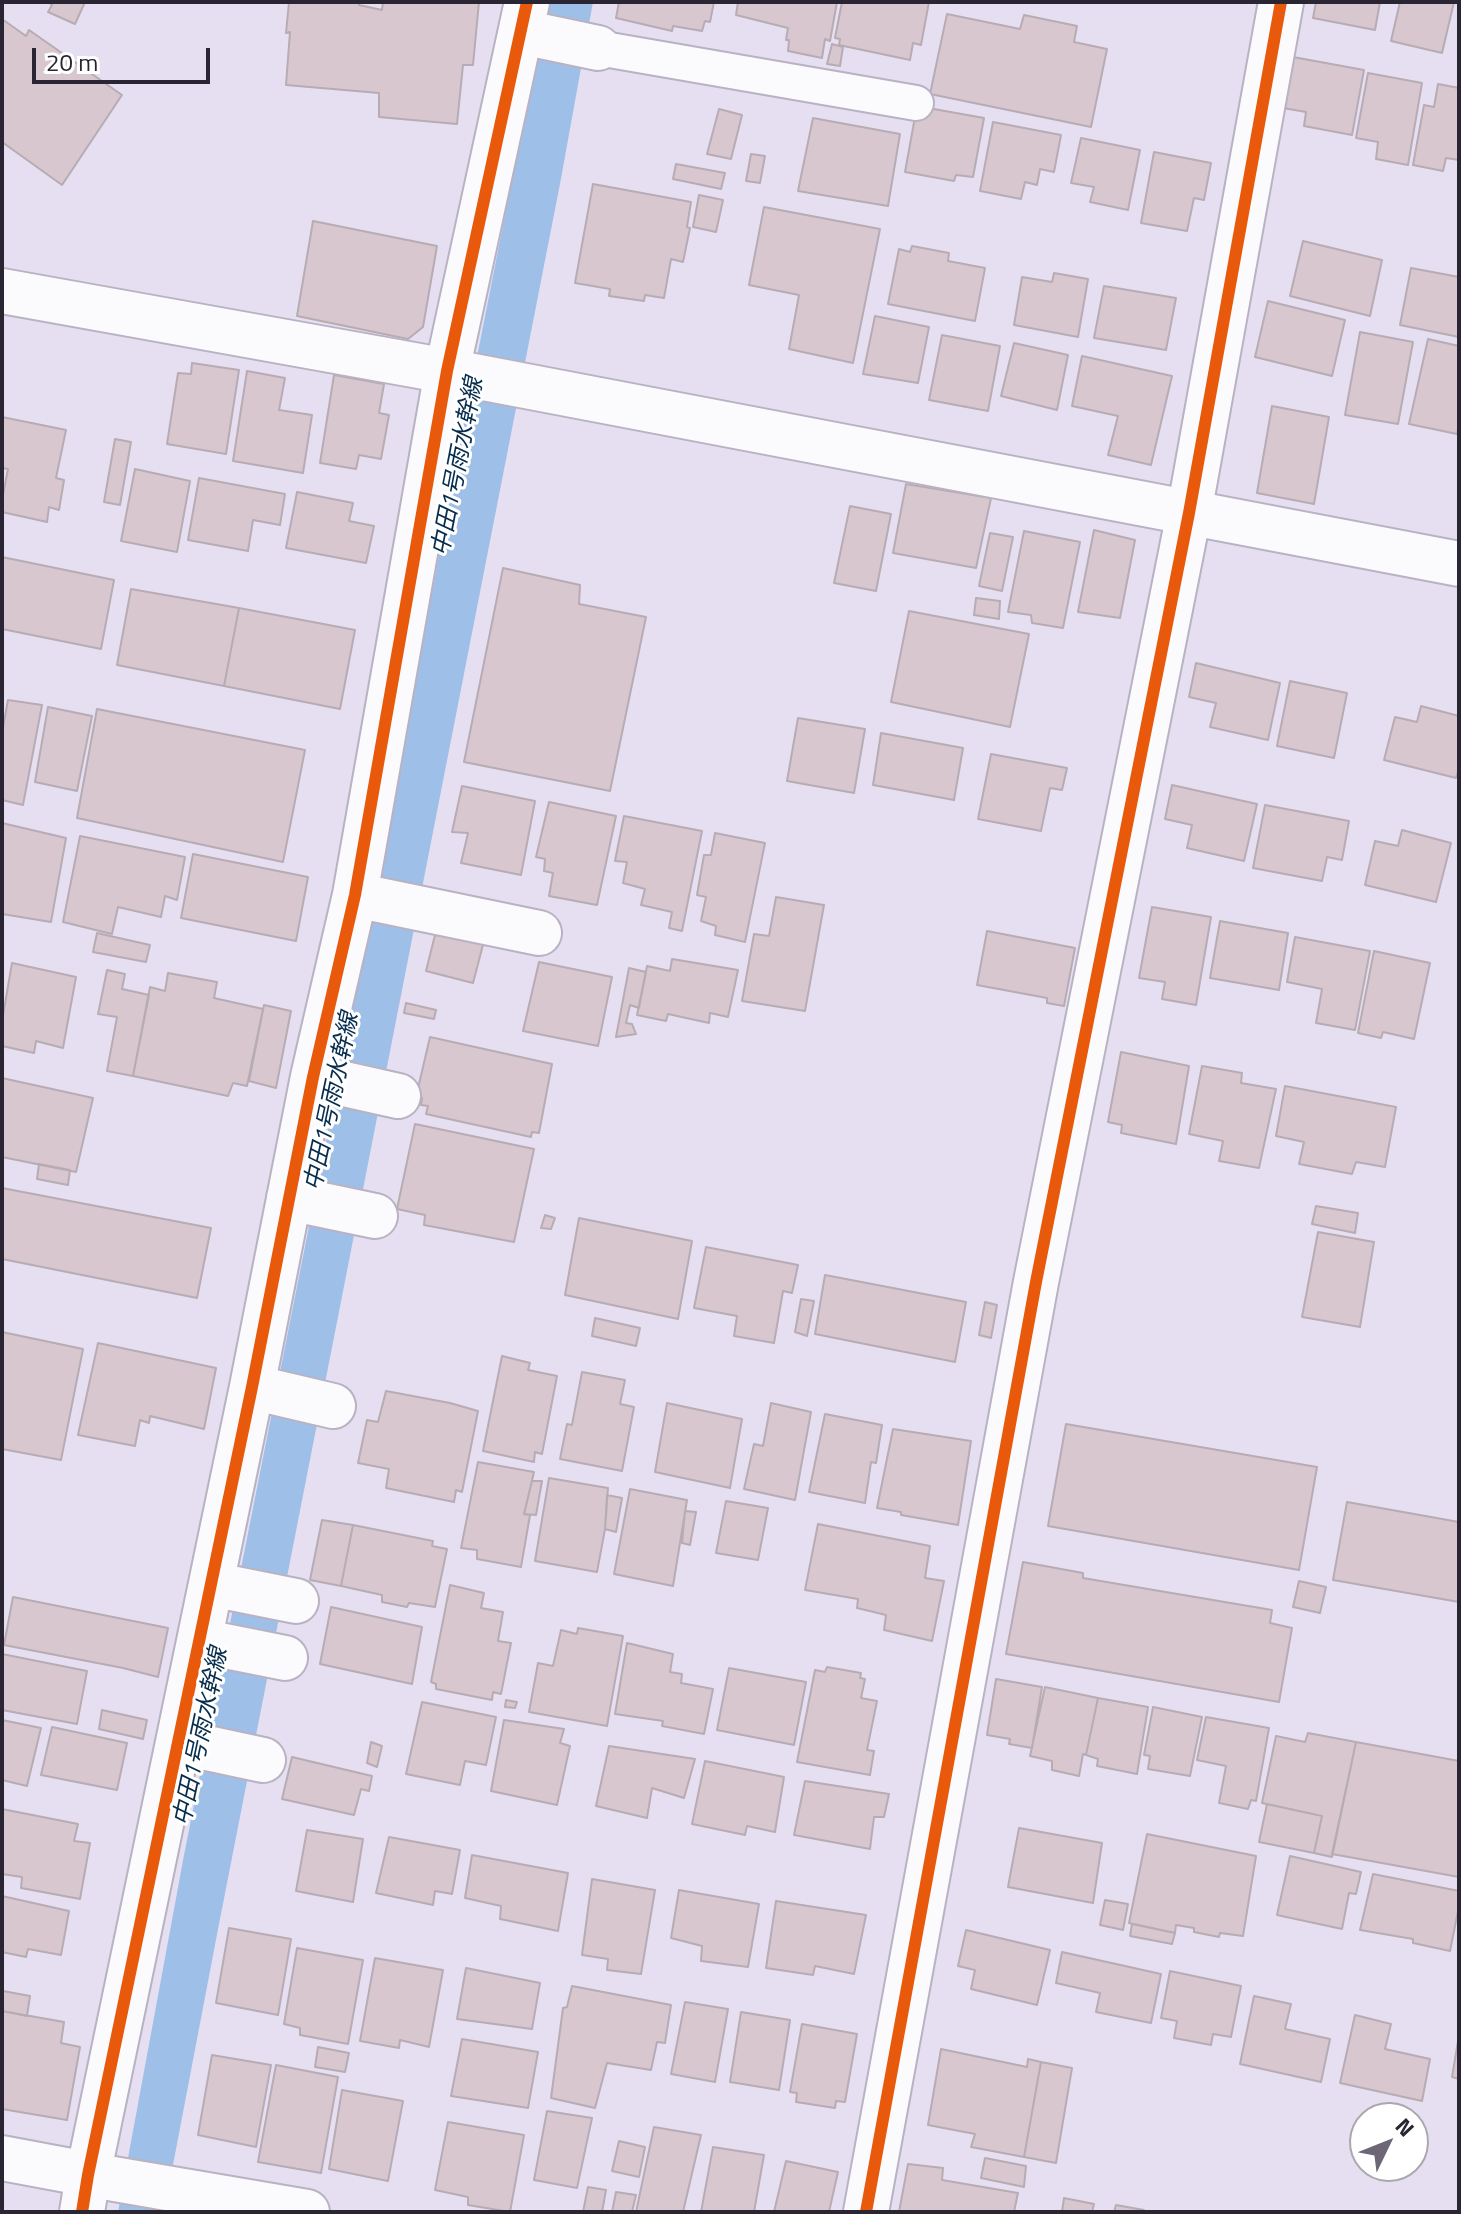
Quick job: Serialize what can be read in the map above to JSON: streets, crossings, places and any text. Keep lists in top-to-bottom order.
{
  "water": ["中田1号雨水幹線"],
  "scale_bar": "20 m",
  "north": "top right"
}
